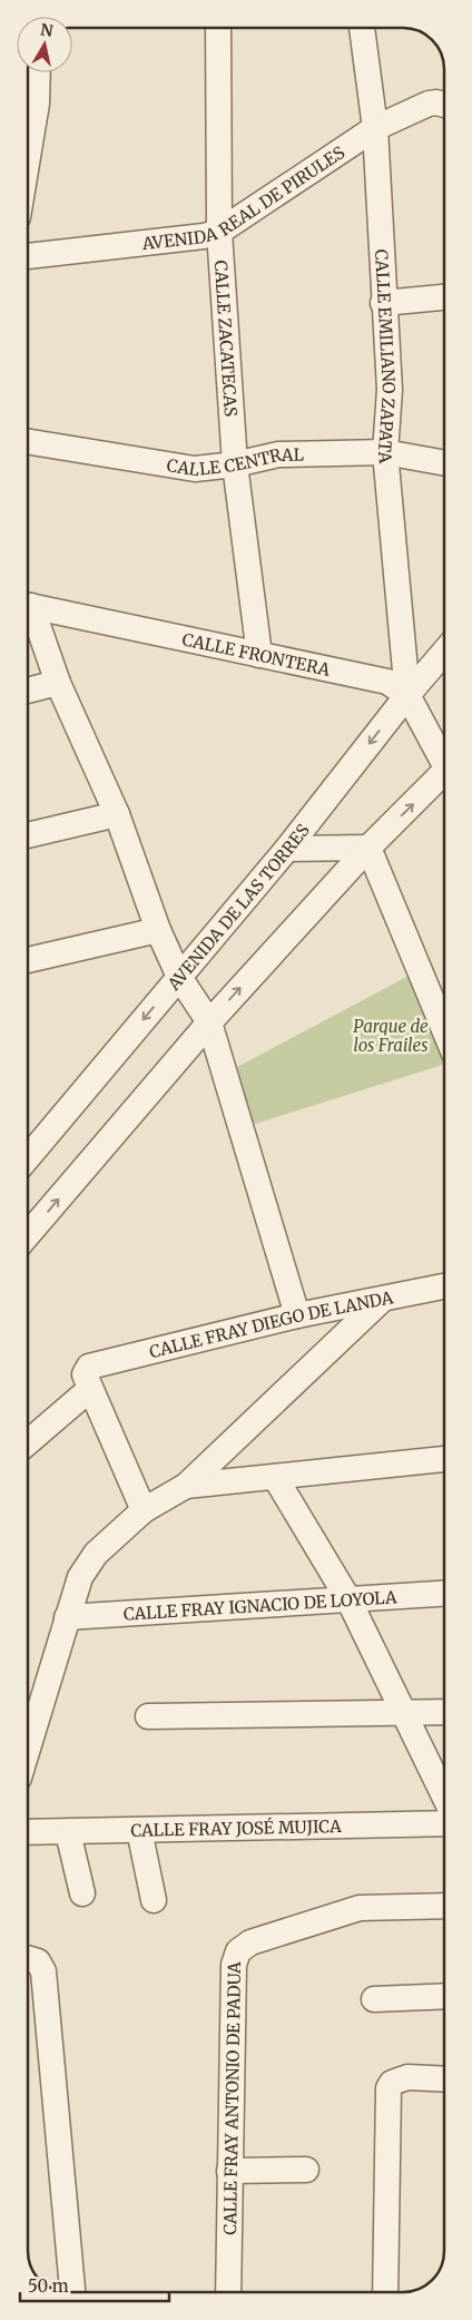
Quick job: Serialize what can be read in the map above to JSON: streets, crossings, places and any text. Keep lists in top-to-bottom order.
{
  "streets": {
    "street": [
      "AVENIDA REAL DE PIRULES",
      "CALLE ZACATECAS",
      "CALLE EMILIANO ZAPATA",
      "CALLE CENTRAL",
      "CALLE FRONTERA",
      "AVENIDA DE LAS TORRES",
      "CALLE FRAY DIEGO DE LANDA",
      "CALLE FRAY IGNACIO DE LOYOLA",
      "CALLE FRAY JOSÉ MUJICA",
      "CALLE FRAY ANTONIO DE PADUA"
    ]
  },
  "crossings": [
    ["AVENIDA REAL DE PIRULES", "CALLE ZACATECAS"],
    ["AVENIDA REAL DE PIRULES", "CALLE EMILIANO ZAPATA"],
    ["CALLE ZACATECAS", "CALLE CENTRAL"],
    ["CALLE ZACATECAS", "CALLE FRONTERA"],
    ["CALLE EMILIANO ZAPATA", "CALLE CENTRAL"],
    ["CALLE EMILIANO ZAPATA", "CALLE FRONTERA"],
    ["CALLE EMILIANO ZAPATA", "AVENIDA DE LAS TORRES"],
    ["CALLE FRONTERA", "AVENIDA DE LAS TORRES"]
  ],
  "parks": ["Parque de los Frailes"],
  "scale_bar": "50 m",
  "north": "top"
}
